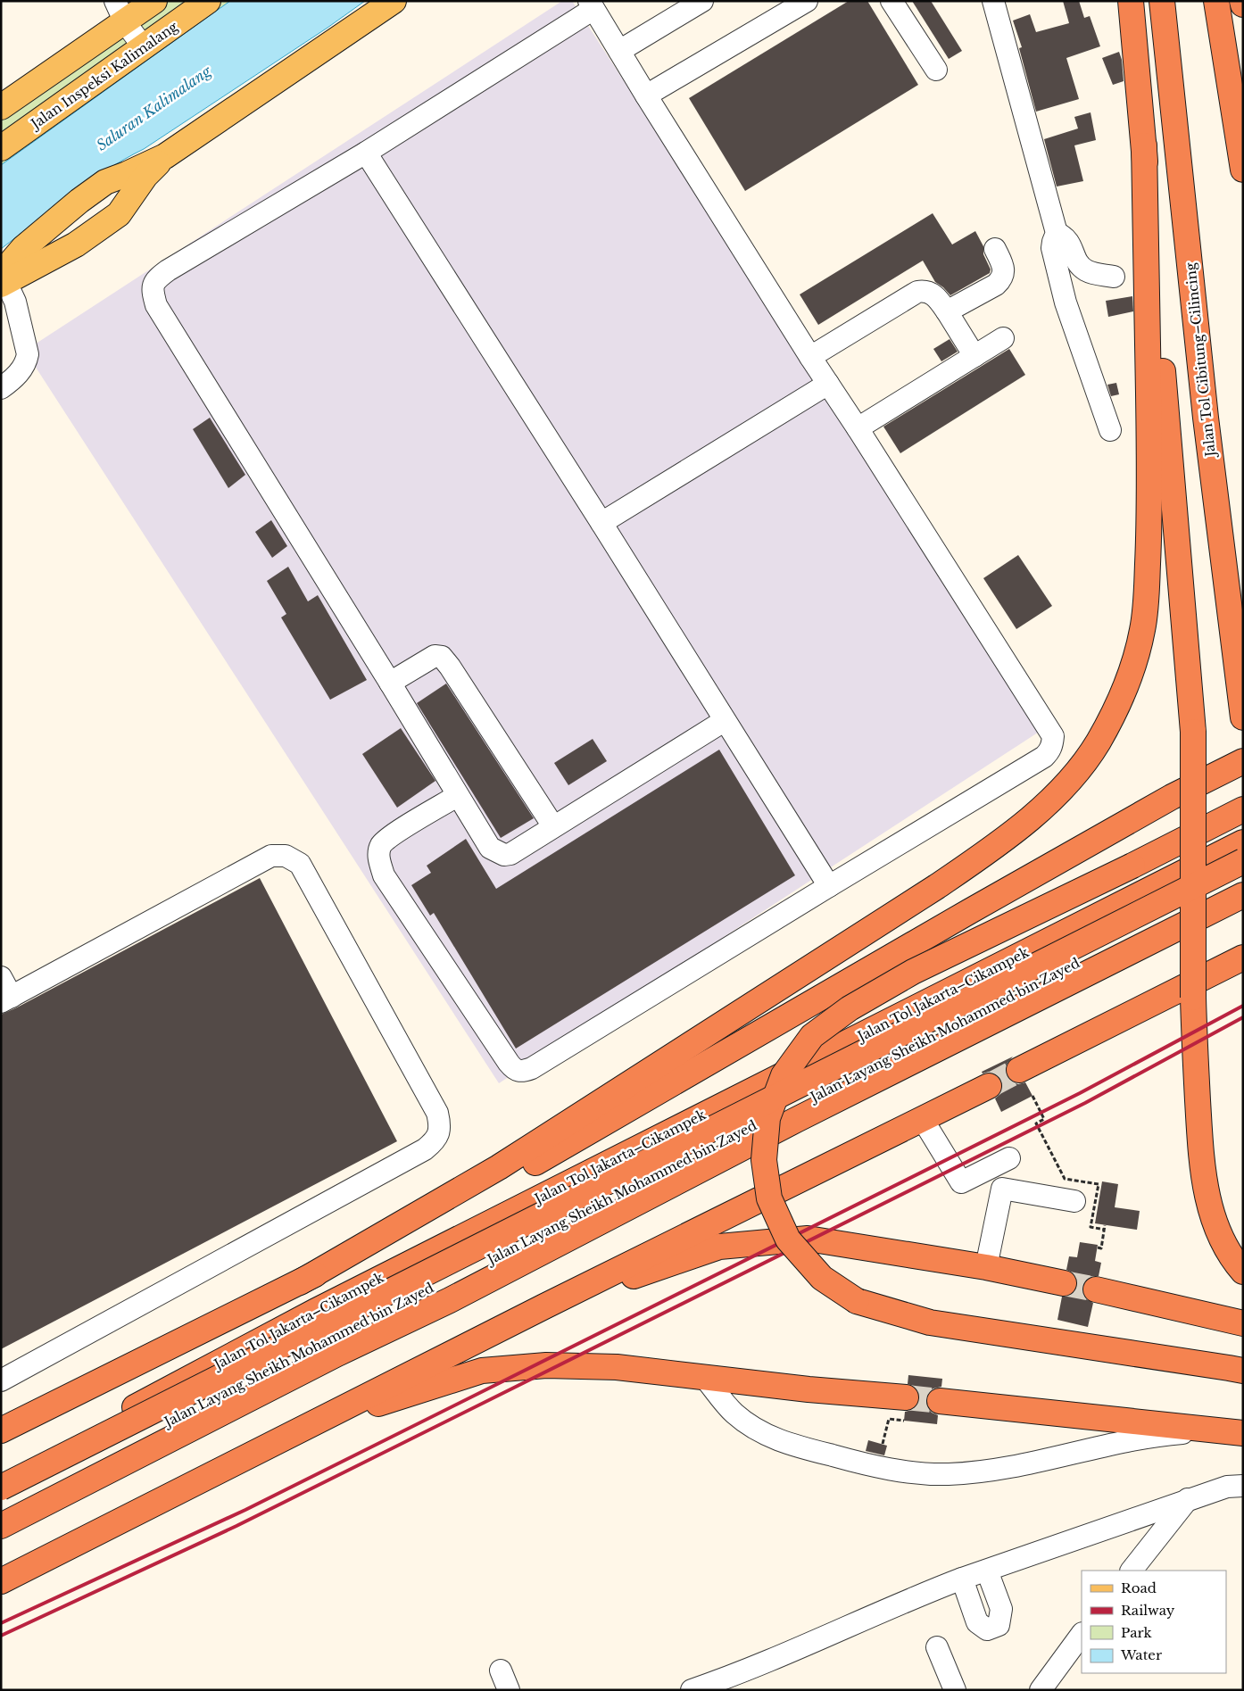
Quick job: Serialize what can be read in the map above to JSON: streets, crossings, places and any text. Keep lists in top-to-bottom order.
{
  "streets": {
    "highway": ["Jalan Tol Cibitung–Cilincing", "Jalan Tol Jakarta–Cikampek", "Jalan Layang Sheikh Mohammed bin Zayed"],
    "main road": ["Jalan Inspeksi Kalimalang"]
  },
  "water": ["Saluran Kalimalang"],
  "legend": [
    "Road",
    "Railway",
    "Park",
    "Water"
  ]
}
